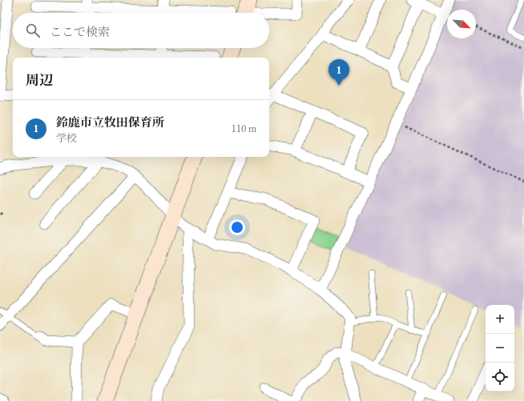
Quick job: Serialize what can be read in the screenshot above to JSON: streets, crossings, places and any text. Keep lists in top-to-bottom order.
{
  "north": "bottom right",
  "page": {
    "search": "ここで検索",
    "heading": "周辺",
    "pins": "1",
    "list": [
      {
        "mark": "1",
        "name": "鈴鹿市立牧田保育所",
        "note": "学校",
        "value": "110 m"
      }
    ],
    "map_buttons": ["+", "−"]
  }
}
